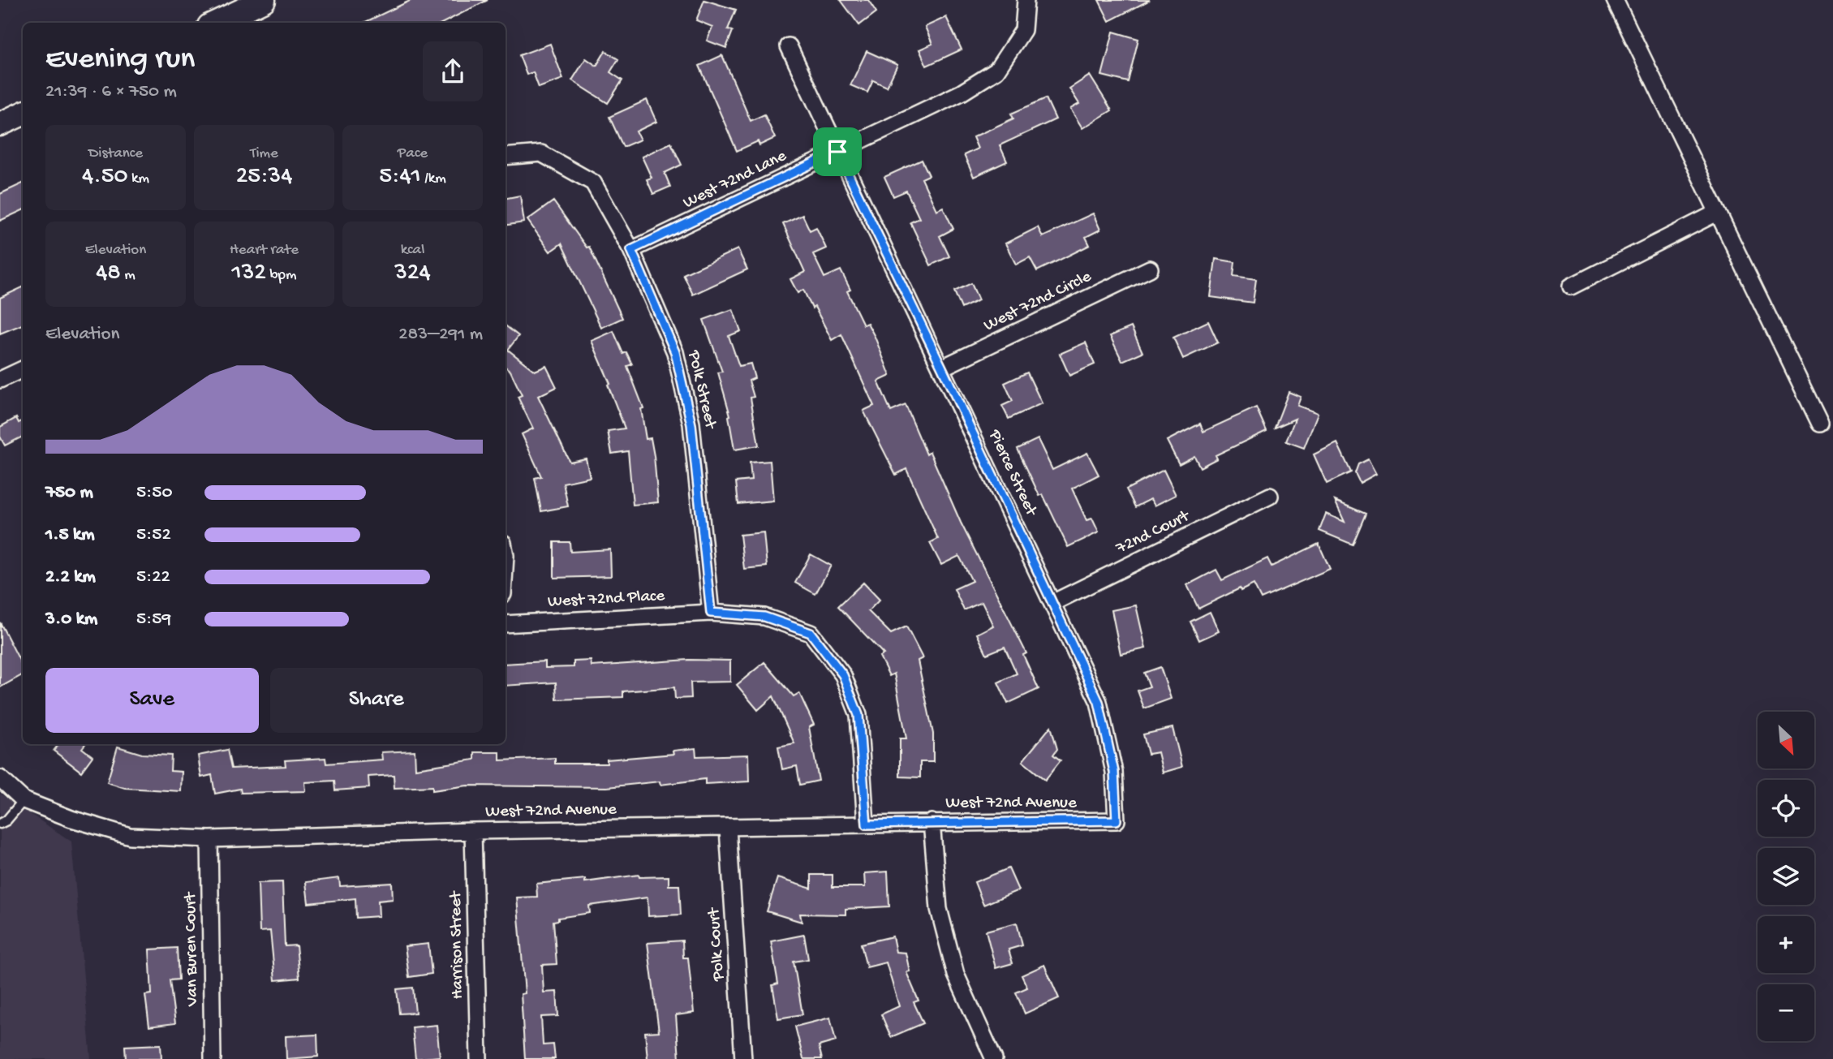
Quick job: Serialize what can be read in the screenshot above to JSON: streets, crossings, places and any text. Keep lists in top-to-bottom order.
{
  "streets": {
    "street": [
      "West 72nd Lane",
      "West 72nd Circle",
      "Polk Street",
      "Pierce Street",
      "72nd Court",
      "West 72nd Place",
      "West 72nd Avenue",
      "Polk Court",
      "Harrison Street",
      "Van Buren Court"
    ]
  },
  "crossings": [
    ["West 72nd Lane", "Polk Street"],
    ["West 72nd Lane", "Pierce Street"],
    ["West 72nd Circle", "Pierce Street"],
    ["Polk Street", "West 72nd Place"],
    ["Pierce Street", "72nd Court"],
    ["Pierce Street", "West 72nd Avenue"],
    ["West 72nd Place", "West 72nd Avenue"],
    ["West 72nd Avenue", "Polk Court"],
    ["West 72nd Avenue", "Harrison Street"],
    ["West 72nd Avenue", "Van Buren Court"]
  ],
  "north": "bottom right",
  "page": {
    "heading": ["Evening run", "21:39 · 6 × 750 m"],
    "stats": [
      ["Distance", "4.50 km"],
      ["Time", "25:34"],
      ["Pace", "5:41 /km"],
      ["Elevation", "48 m"],
      ["Heart rate", "132 bpm"],
      ["kcal", "324"]
    ],
    "chart": ["Elevation", "283–291 m"],
    "list": [
      {
        "name": "750 m",
        "note": "5:50"
      },
      {
        "name": "1.5 km",
        "note": "5:52"
      },
      {
        "name": "2.2 km",
        "note": "5:22"
      },
      {
        "name": "3.0 km",
        "note": "5:59"
      }
    ],
    "buttons": ["Save", "Share"],
    "map_buttons": ["+", "−"]
  }
}
